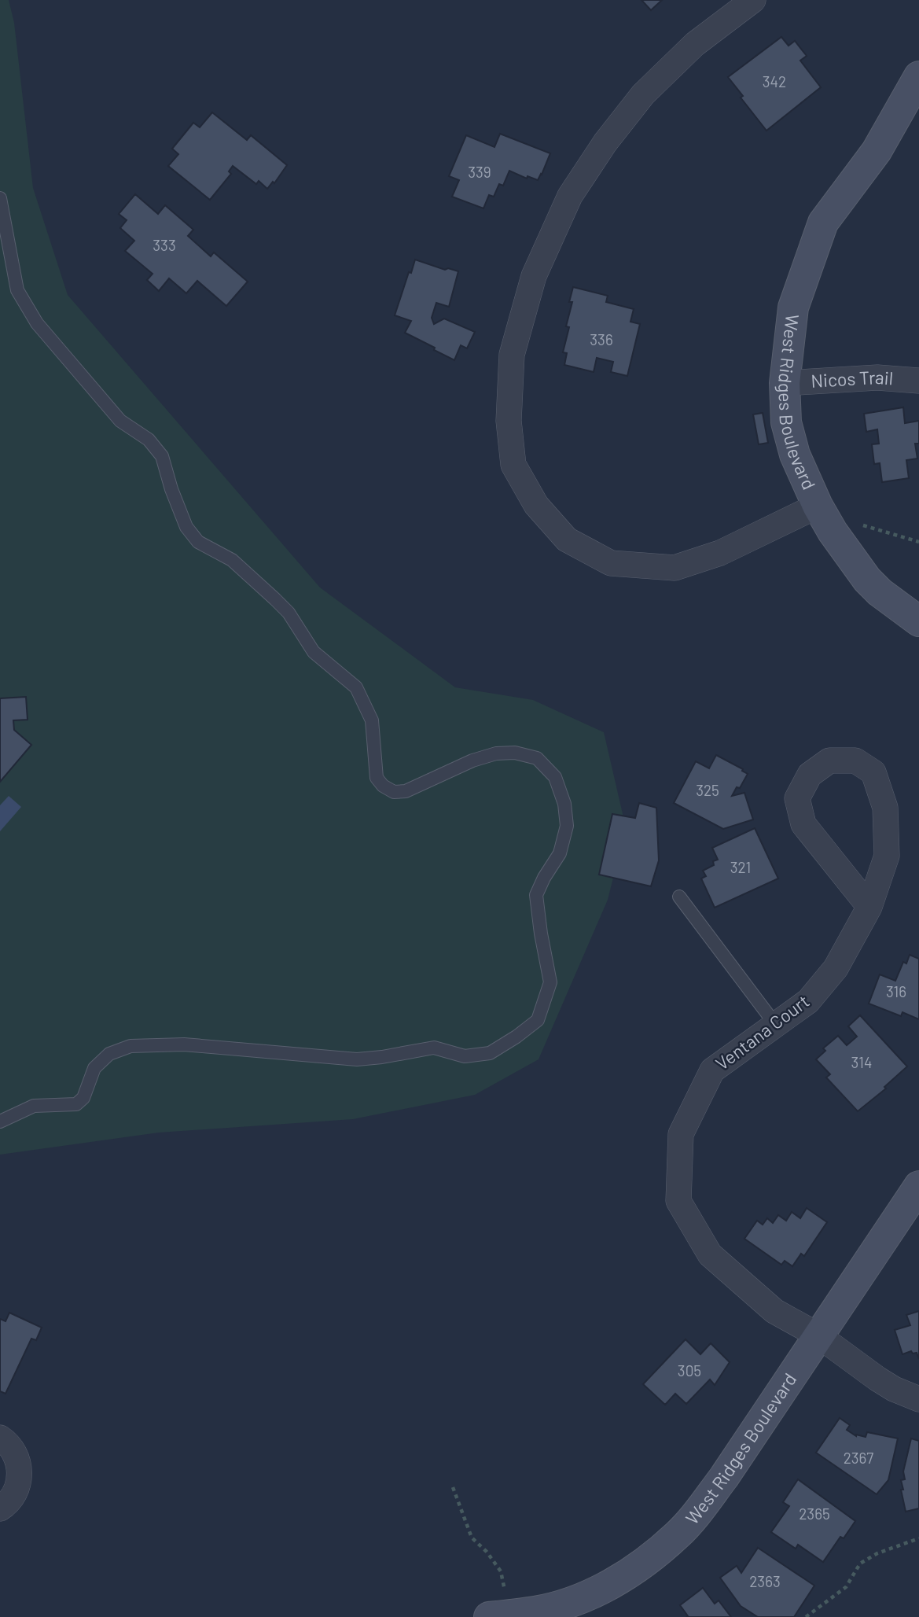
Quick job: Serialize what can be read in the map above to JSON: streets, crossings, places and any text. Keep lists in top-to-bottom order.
{
  "streets": {
    "street": ["Nicos Trail", "West Ridges Boulevard", "Ventana Court"]
  },
  "crossings": [
    ["Nicos Trail", "West Ridges Boulevard"],
    ["West Ridges Boulevard", "Ventana Court"]
  ],
  "house_numbers": [
    "342",
    "339",
    "333",
    "336",
    "325",
    "321",
    "316",
    "314",
    "305",
    "2367",
    "2365",
    "2363"
  ]
}
